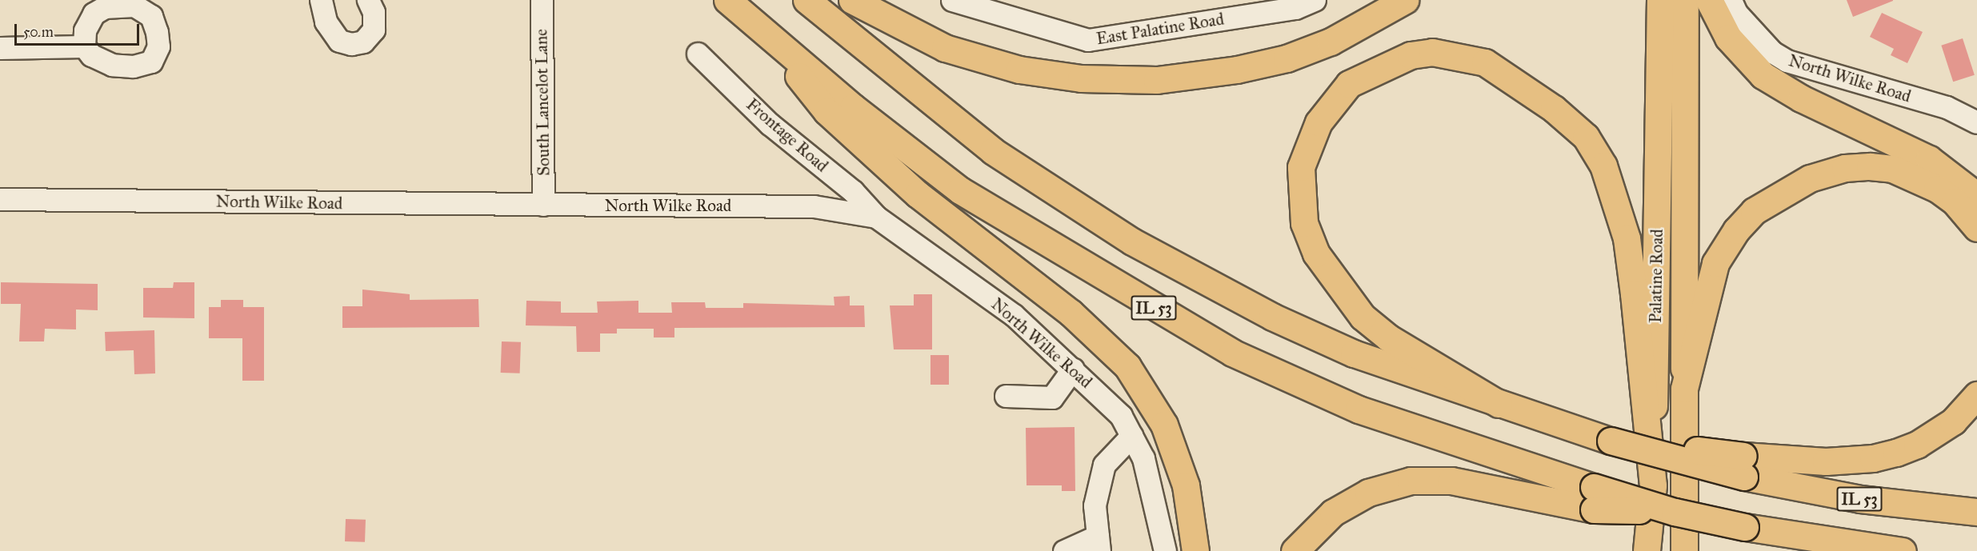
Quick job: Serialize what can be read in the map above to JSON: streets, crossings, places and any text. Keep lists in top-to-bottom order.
{
  "streets": {
    "main road": ["Palatine Road", "IL 53"],
    "street": [
      "East Palatine Road",
      "North Wilke Road",
      "South Lancelot Lane",
      "Frontage Road"
    ]
  },
  "crossings": [
    ["North Wilke Road", "South Lancelot Lane"],
    ["North Wilke Road", "Frontage Road"],
    ["Palatine Road", "IL 53"]
  ],
  "scale_bar": "50 m"
}
